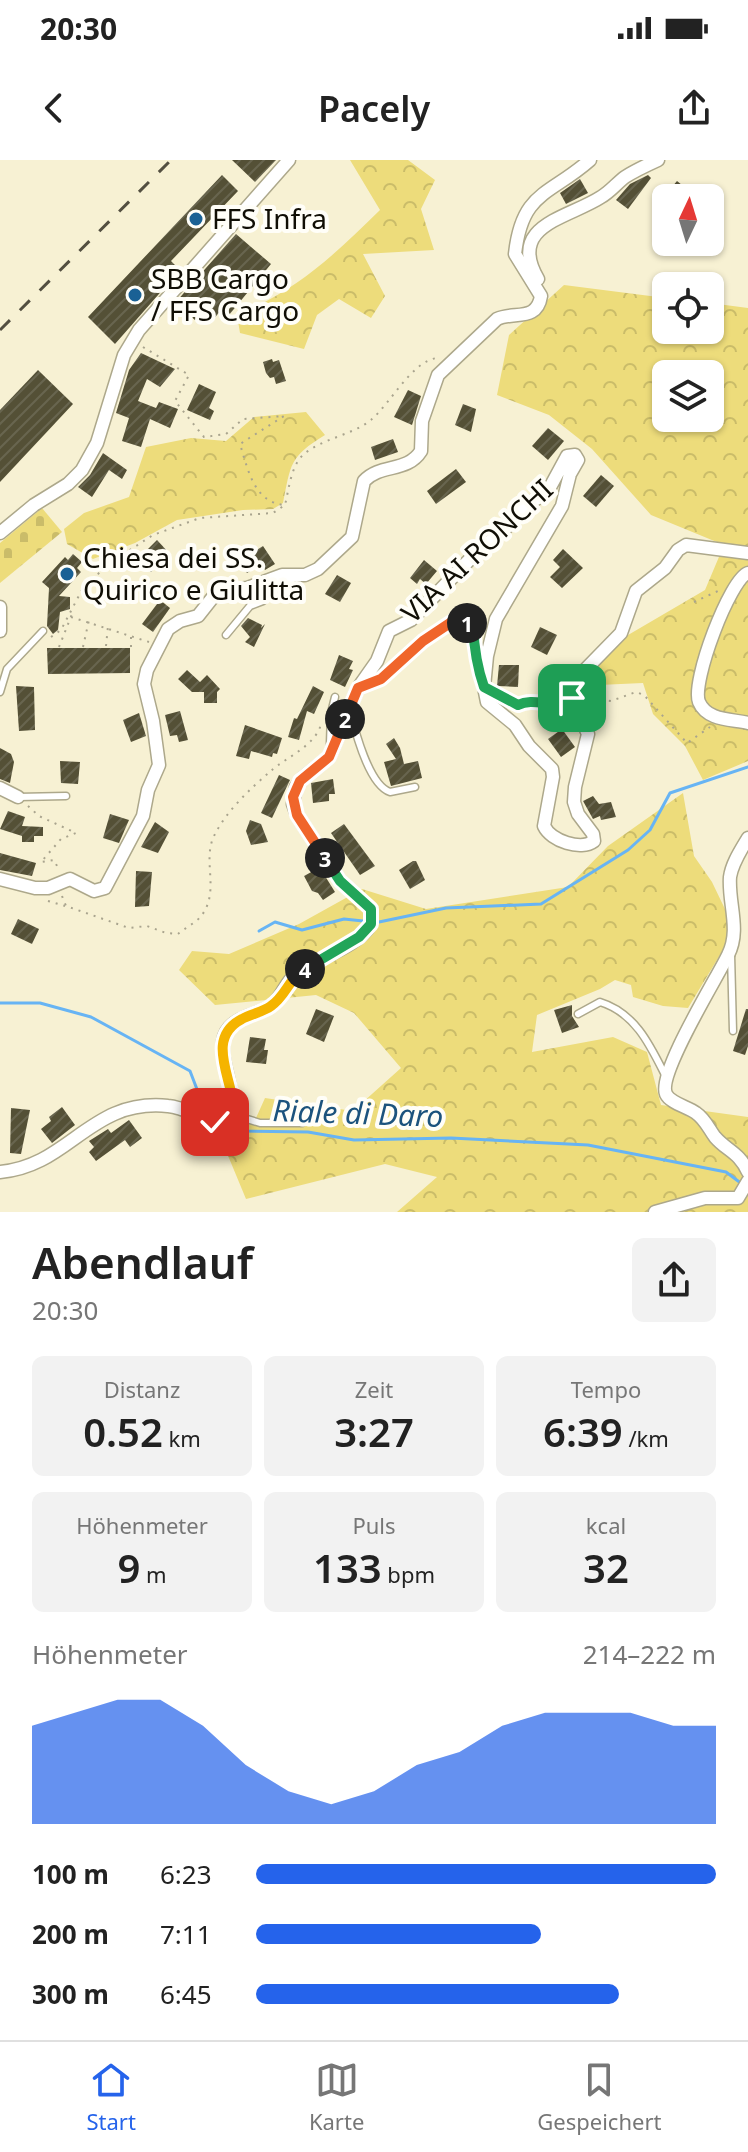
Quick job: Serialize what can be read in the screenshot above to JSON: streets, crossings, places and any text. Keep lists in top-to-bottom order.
{
  "streets": {
    "street": ["VIA AI RONCHI"]
  },
  "water": ["Riale di Daro"],
  "places": ["FFS Infra", "SBB Cargo / FFS Cargo", "Chiesa dei SS. Quirico e Giulitta"],
  "north": "top",
  "page": {
    "status": "20:30",
    "header": "Pacely",
    "pins": [
      "1",
      "2",
      "3",
      "4"
    ],
    "heading": ["Abendlauf", "20:30"],
    "stats": [
      ["Distanz", "0.52 km"],
      ["Zeit", "3:27"],
      ["Tempo", "6:39 /km"],
      ["Höhenmeter", "9 m"],
      ["Puls", "133 bpm"],
      ["kcal", "32"]
    ],
    "chart": ["Höhenmeter", "214–222 m"],
    "list": [
      {
        "name": "100 m",
        "note": "6:23"
      },
      {
        "name": "200 m",
        "note": "7:11"
      },
      {
        "name": "300 m",
        "note": "6:45"
      }
    ],
    "tabs": ["Start", "Karte", "Gespeichert"]
  }
}
